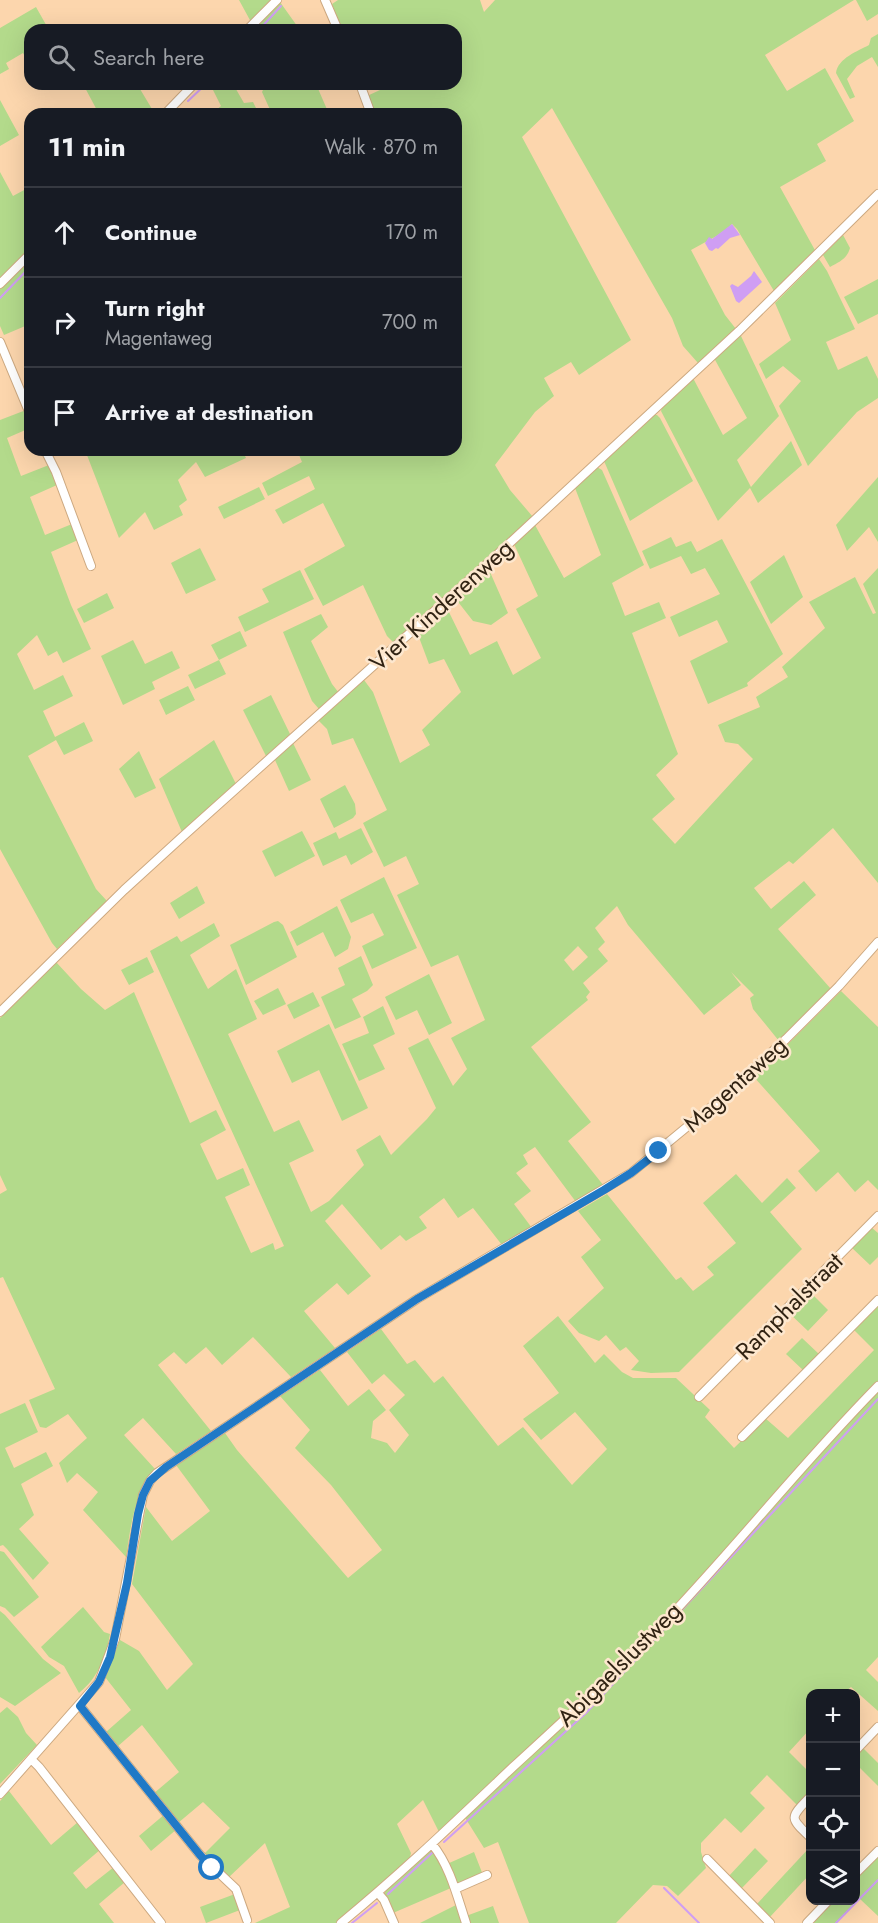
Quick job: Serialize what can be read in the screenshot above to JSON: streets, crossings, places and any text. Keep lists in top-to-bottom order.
{
  "streets": {
    "street": [
      "Vier Kinderenweg",
      "Magentaweg",
      "Ramphalstraat",
      "Abigaelslustweg"
    ]
  },
  "page": {
    "search": "Search here",
    "heading": ["11 min", "Walk · 870 m"],
    "list": [
      ["Continue", "170 m"],
      ["Turn right", "Magentaweg", "700 m"],
      "Arrive at destination"
    ],
    "map_buttons": ["+", "−"]
  }
}
